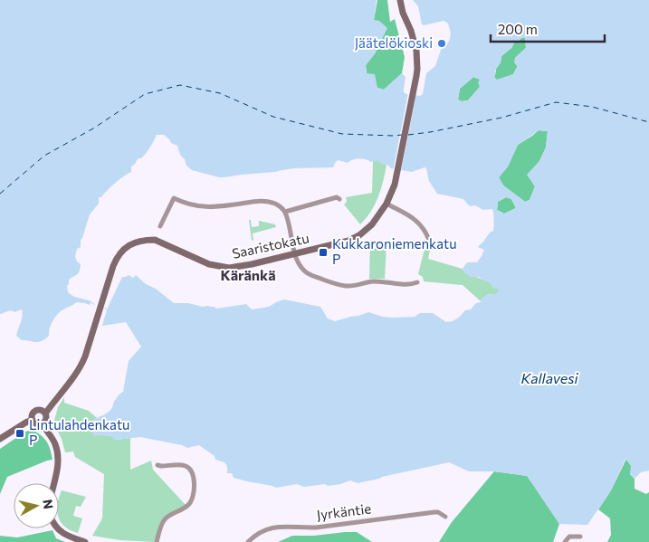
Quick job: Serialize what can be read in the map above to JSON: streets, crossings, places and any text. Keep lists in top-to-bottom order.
{
  "streets": {
    "main road": ["Saaristokatu"],
    "street": ["Jyrkäntie"]
  },
  "districts": ["Käränkä"],
  "water": ["Kallavesi"],
  "places": {
    "other": ["Jäätelökioski"],
    "transit": ["Kukkaroniemenkatu P", "Lintulahdenkatu P"]
  },
  "scale_bar": "200 m",
  "north": "right"
}
